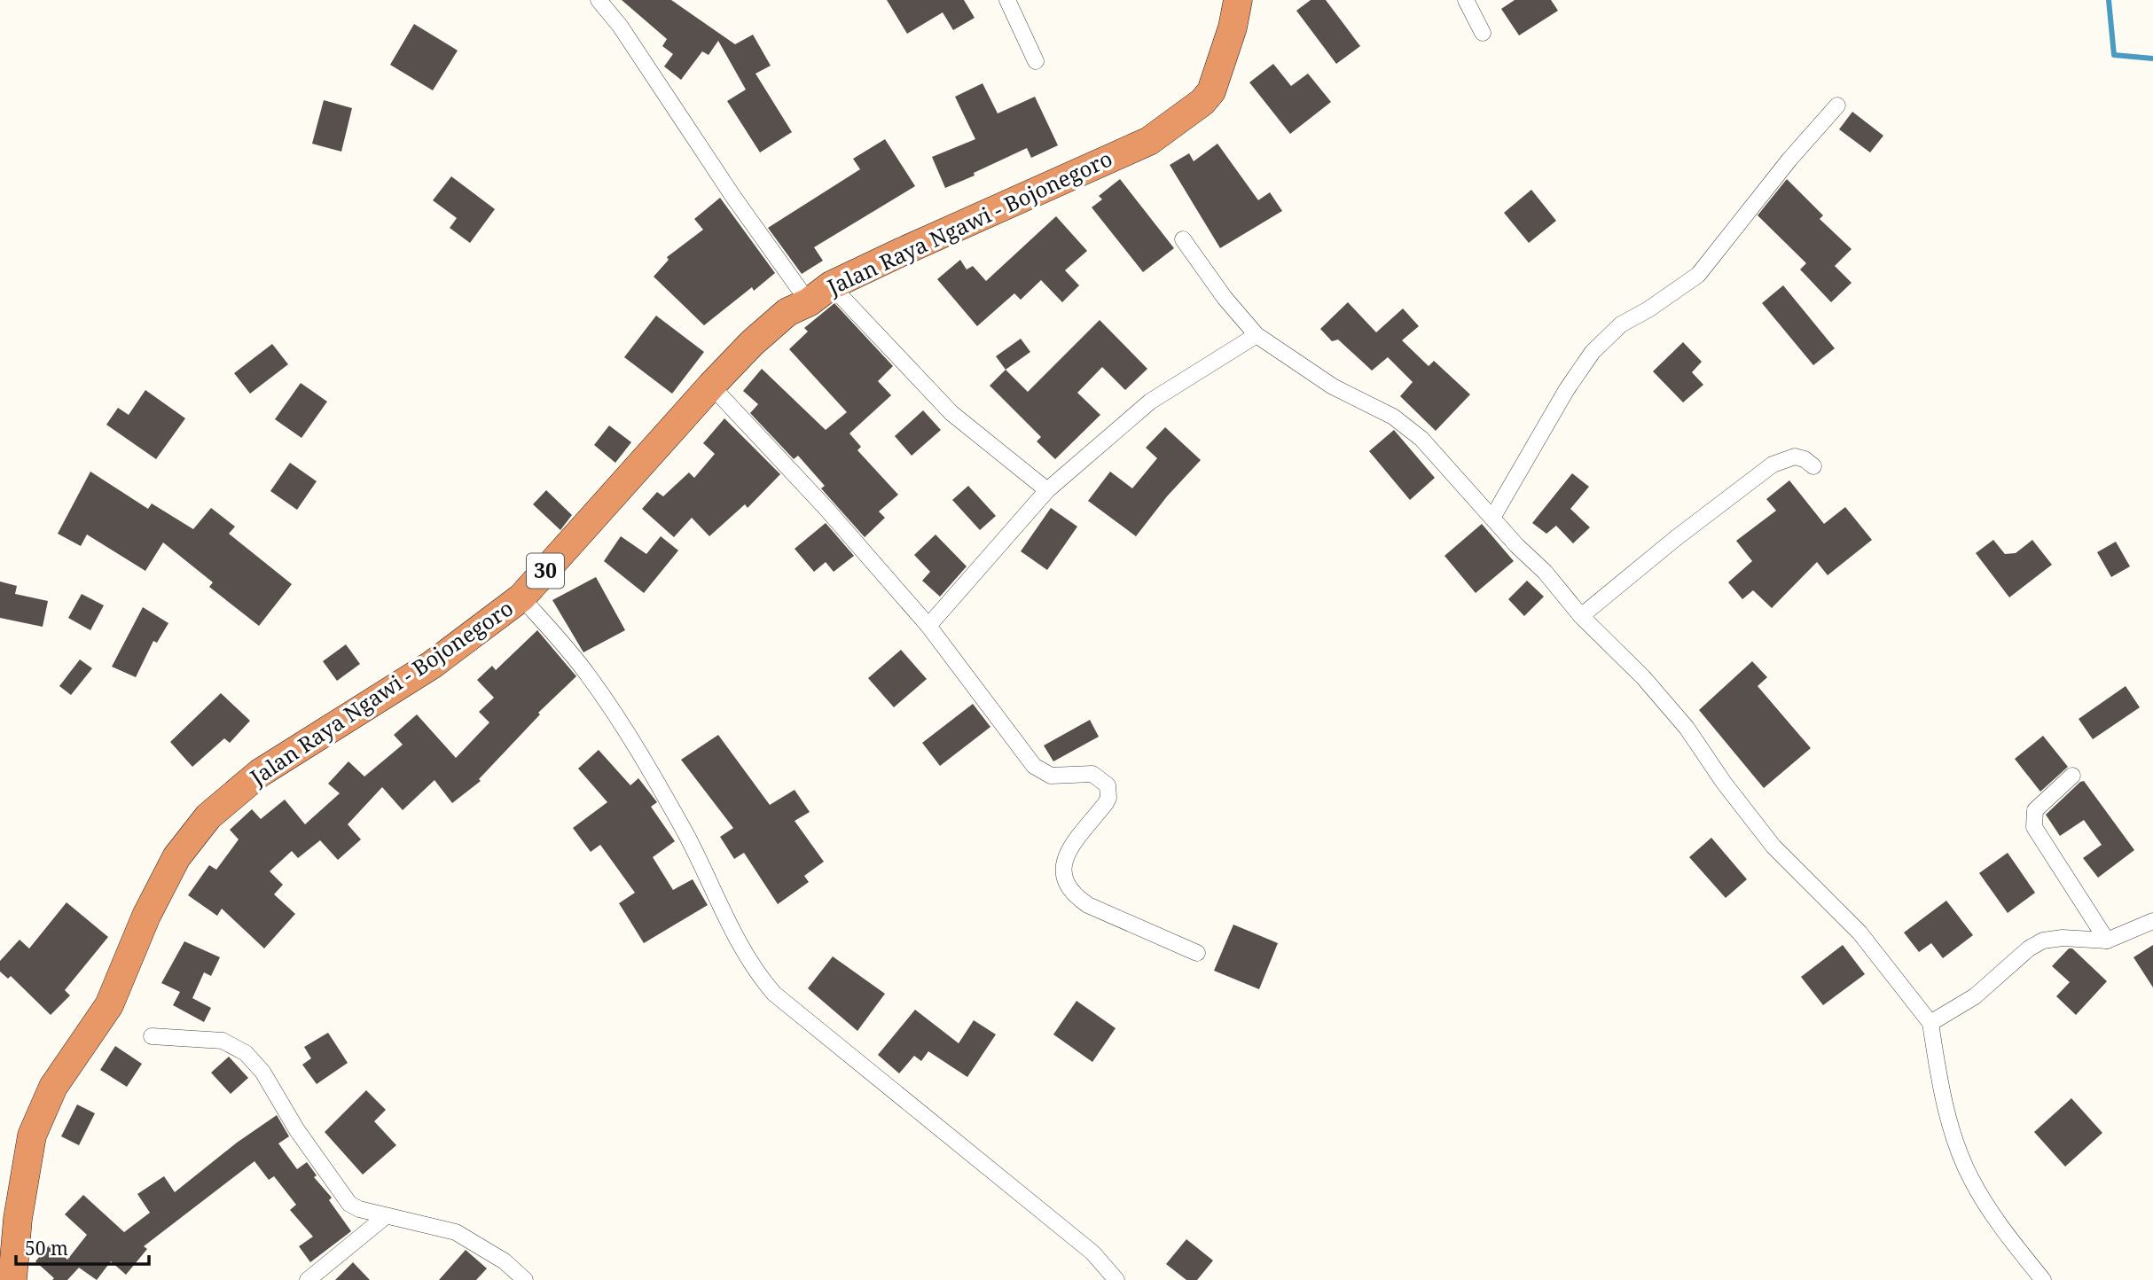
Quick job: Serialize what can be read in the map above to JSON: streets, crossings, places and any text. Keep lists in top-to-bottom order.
{
  "streets": {
    "highway": ["Jalan Raya Ngawi - Bojonegoro", "30"]
  },
  "scale_bar": "50 m"
}
